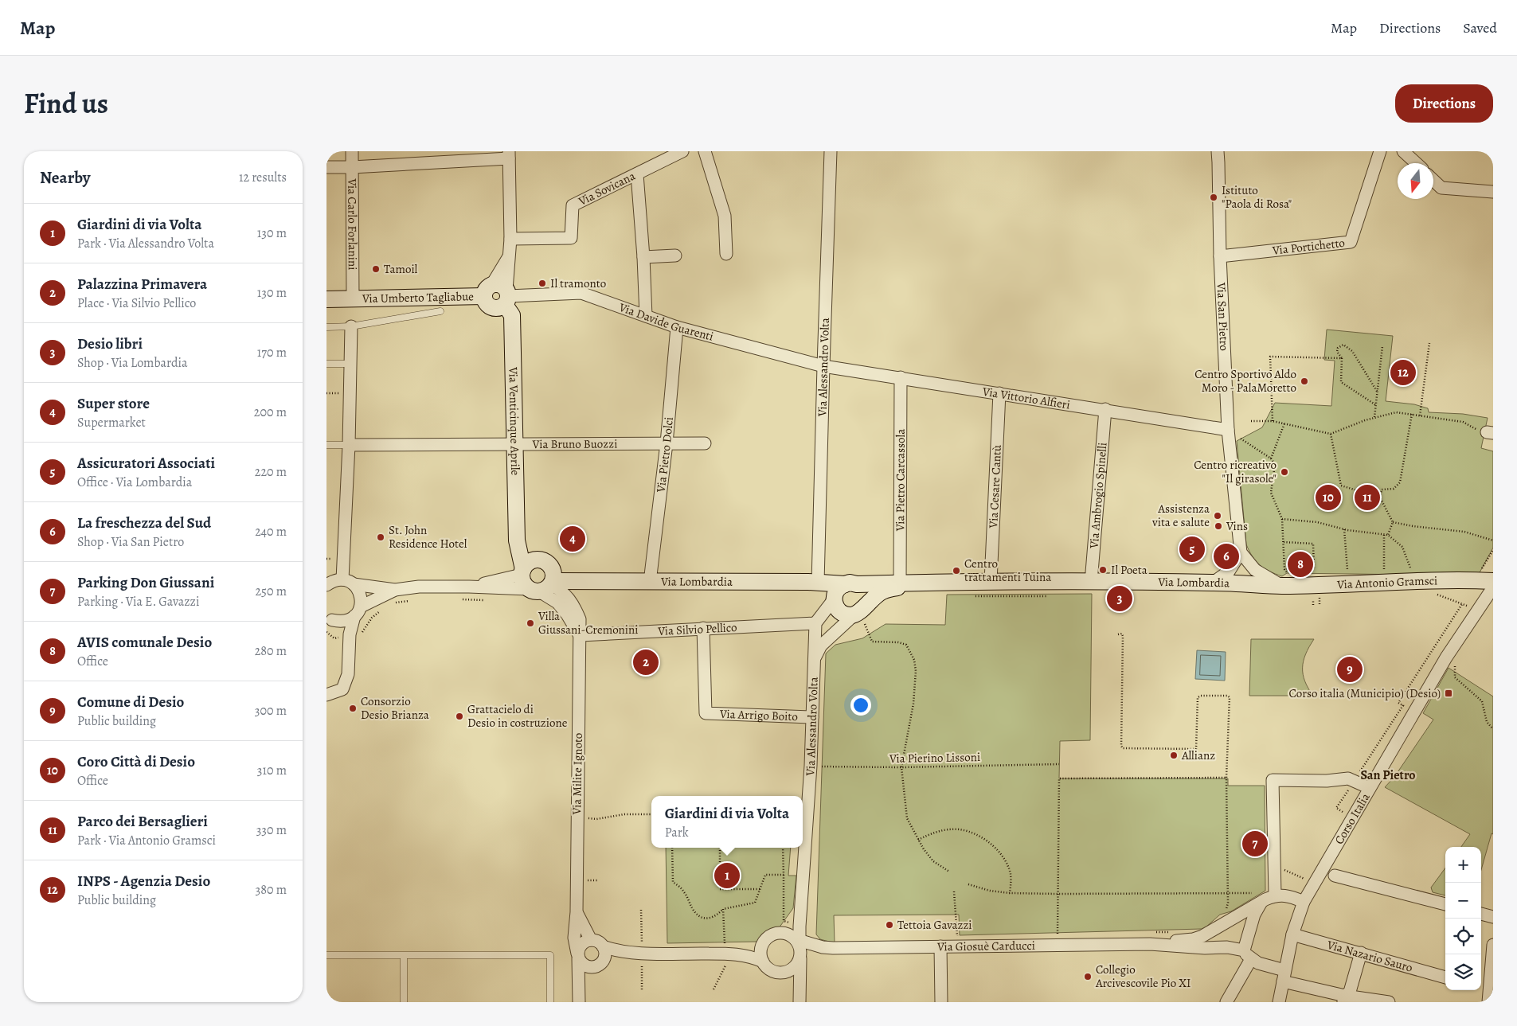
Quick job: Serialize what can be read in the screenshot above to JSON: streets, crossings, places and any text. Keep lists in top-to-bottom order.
{
  "streets": {
    "street": [
      "Via Sovicana",
      "Via Carlo Forlanini",
      "Via Portichetto",
      "Via Umberto Tagliabue",
      "Via San Pietro",
      "Via Davide Guarenti",
      "Via Alessandro Volta",
      "Via Vittorio Alfieri",
      "Via Venticinque Aprile",
      "Via Bruno Buozzi",
      "Via Pietro Dolci",
      "Via Pietro Carcassola",
      "Via Cesare Cantù",
      "Via Ambrogio Spinelli",
      "Via Lombardia",
      "Via Antonio Gramsci",
      "Via Silvio Pellico",
      "Via Arrigo Boito",
      "Via Milite Ignoto",
      "Corso Italia",
      "Via Giosuè Carducci",
      "Via Nazario Sauro"
    ],
    "path": ["Via Pierino Lissoni"]
  },
  "crossings": [
    ["Via Sovicana", "Via Venticinque Aprile"],
    ["Via Carlo Forlanini", "Via Umberto Tagliabue"],
    ["Via Portichetto", "Via San Pietro"],
    ["Via Umberto Tagliabue", "Via Davide Guarenti"],
    ["Via Umberto Tagliabue", "Via Venticinque Aprile"],
    ["Via San Pietro", "Via Vittorio Alfieri"],
    ["Via Davide Guarenti", "Via Alessandro Volta"],
    ["Via Davide Guarenti", "Via Vittorio Alfieri"],
    ["Via Davide Guarenti", "Via Venticinque Aprile"],
    ["Via Davide Guarenti", "Via Pietro Dolci"],
    ["Via Alessandro Volta", "Via Vittorio Alfieri"],
    ["Via Alessandro Volta", "Via Lombardia"],
    ["Via Alessandro Volta", "Via Silvio Pellico"],
    ["Via Alessandro Volta", "Via Arrigo Boito"],
    ["Via Alessandro Volta", "Via Pierino Lissoni"],
    ["Via Alessandro Volta", "Via Giosuè Carducci"],
    ["Via Vittorio Alfieri", "Via Pietro Carcassola"],
    ["Via Vittorio Alfieri", "Via Cesare Cantù"],
    ["Via Vittorio Alfieri", "Via Ambrogio Spinelli"],
    ["Via Venticinque Aprile", "Via Bruno Buozzi"],
    ["Via Venticinque Aprile", "Via Lombardia"],
    ["Via Bruno Buozzi", "Via Pietro Dolci"],
    ["Via Pietro Dolci", "Via Lombardia"],
    ["Via Pietro Carcassola", "Via Lombardia"],
    ["Via Cesare Cantù", "Via Lombardia"],
    ["Via Ambrogio Spinelli", "Via Lombardia"],
    ["Via Lombardia", "Via Antonio Gramsci"],
    ["Via Silvio Pellico", "Via Arrigo Boito"],
    ["Via Silvio Pellico", "Via Milite Ignoto"],
    ["Corso Italia", "Via Giosuè Carducci"],
    ["Corso Italia", "Via Nazario Sauro"]
  ],
  "districts": ["San Pietro"],
  "places": {
    "other": [
      "Istituto \"Paola di Rosa\"",
      "Tamoil",
      "Il tramonto",
      "Centro Sportivo Aldo Moro - PalaMoretto",
      "Centro ricreativo \"Il girasole\"",
      "Assistenza vita e salute",
      "Vins",
      "St. John Residence Hotel",
      "Il Poeta",
      "Centro trattamenti Tuina",
      "Villa Giussani-Cremonini",
      "Consorzio Desio Brianza",
      "Grattacielo di Desio in costruzione",
      "Allianz",
      "Tettoia Gavazzi",
      "Collegio Arcivescovile Pio XI"
    ],
    "transit": ["Corso italia (Municipio) (Desio)"]
  },
  "north": "bottom",
  "page": {
    "header": "Map",
    "nav": ["Map", "Directions", "Saved"],
    "title": "Find us",
    "buttons": "Directions",
    "heading": ["Nearby", "12 results"],
    "list": [
      {
        "mark": "1",
        "name": "Giardini di via Volta",
        "note": "Park · Via Alessandro Volta",
        "value": "130 m"
      },
      {
        "mark": "2",
        "name": "Palazzina Primavera",
        "note": "Place · Via Silvio Pellico",
        "value": "130 m"
      },
      {
        "mark": "3",
        "name": "Desio libri",
        "note": "Shop · Via Lombardia",
        "value": "170 m"
      },
      {
        "mark": "4",
        "name": "Super store",
        "note": "Supermarket",
        "value": "200 m"
      },
      {
        "mark": "5",
        "name": "Assicuratori Associati",
        "note": "Office · Via Lombardia",
        "value": "220 m"
      },
      {
        "mark": "6",
        "name": "La freschezza del Sud",
        "note": "Shop · Via San Pietro",
        "value": "240 m"
      },
      {
        "mark": "7",
        "name": "Parking Don Giussani",
        "note": "Parking · Via E. Gavazzi",
        "value": "250 m"
      },
      {
        "mark": "8",
        "name": "AVIS comunale Desio",
        "note": "Office",
        "value": "280 m"
      },
      {
        "mark": "9",
        "name": "Comune di Desio",
        "note": "Public building",
        "value": "300 m"
      },
      {
        "mark": "10",
        "name": "Coro Città di Desio",
        "note": "Office",
        "value": "310 m"
      },
      {
        "mark": "11",
        "name": "Parco dei Bersaglieri",
        "note": "Park · Via Antonio Gramsci",
        "value": "330 m"
      },
      {
        "mark": "12",
        "name": "INPS - Agenzia Desio",
        "note": "Public building",
        "value": "380 m"
      }
    ],
    "pins": [
      "12",
      "10",
      "11",
      "4",
      "5",
      "6",
      "8",
      "3",
      "2",
      "9",
      "7",
      "1"
    ],
    "popup": ["Giardini di via Volta", "Park"],
    "map_buttons": ["+", "−"]
  }
}
